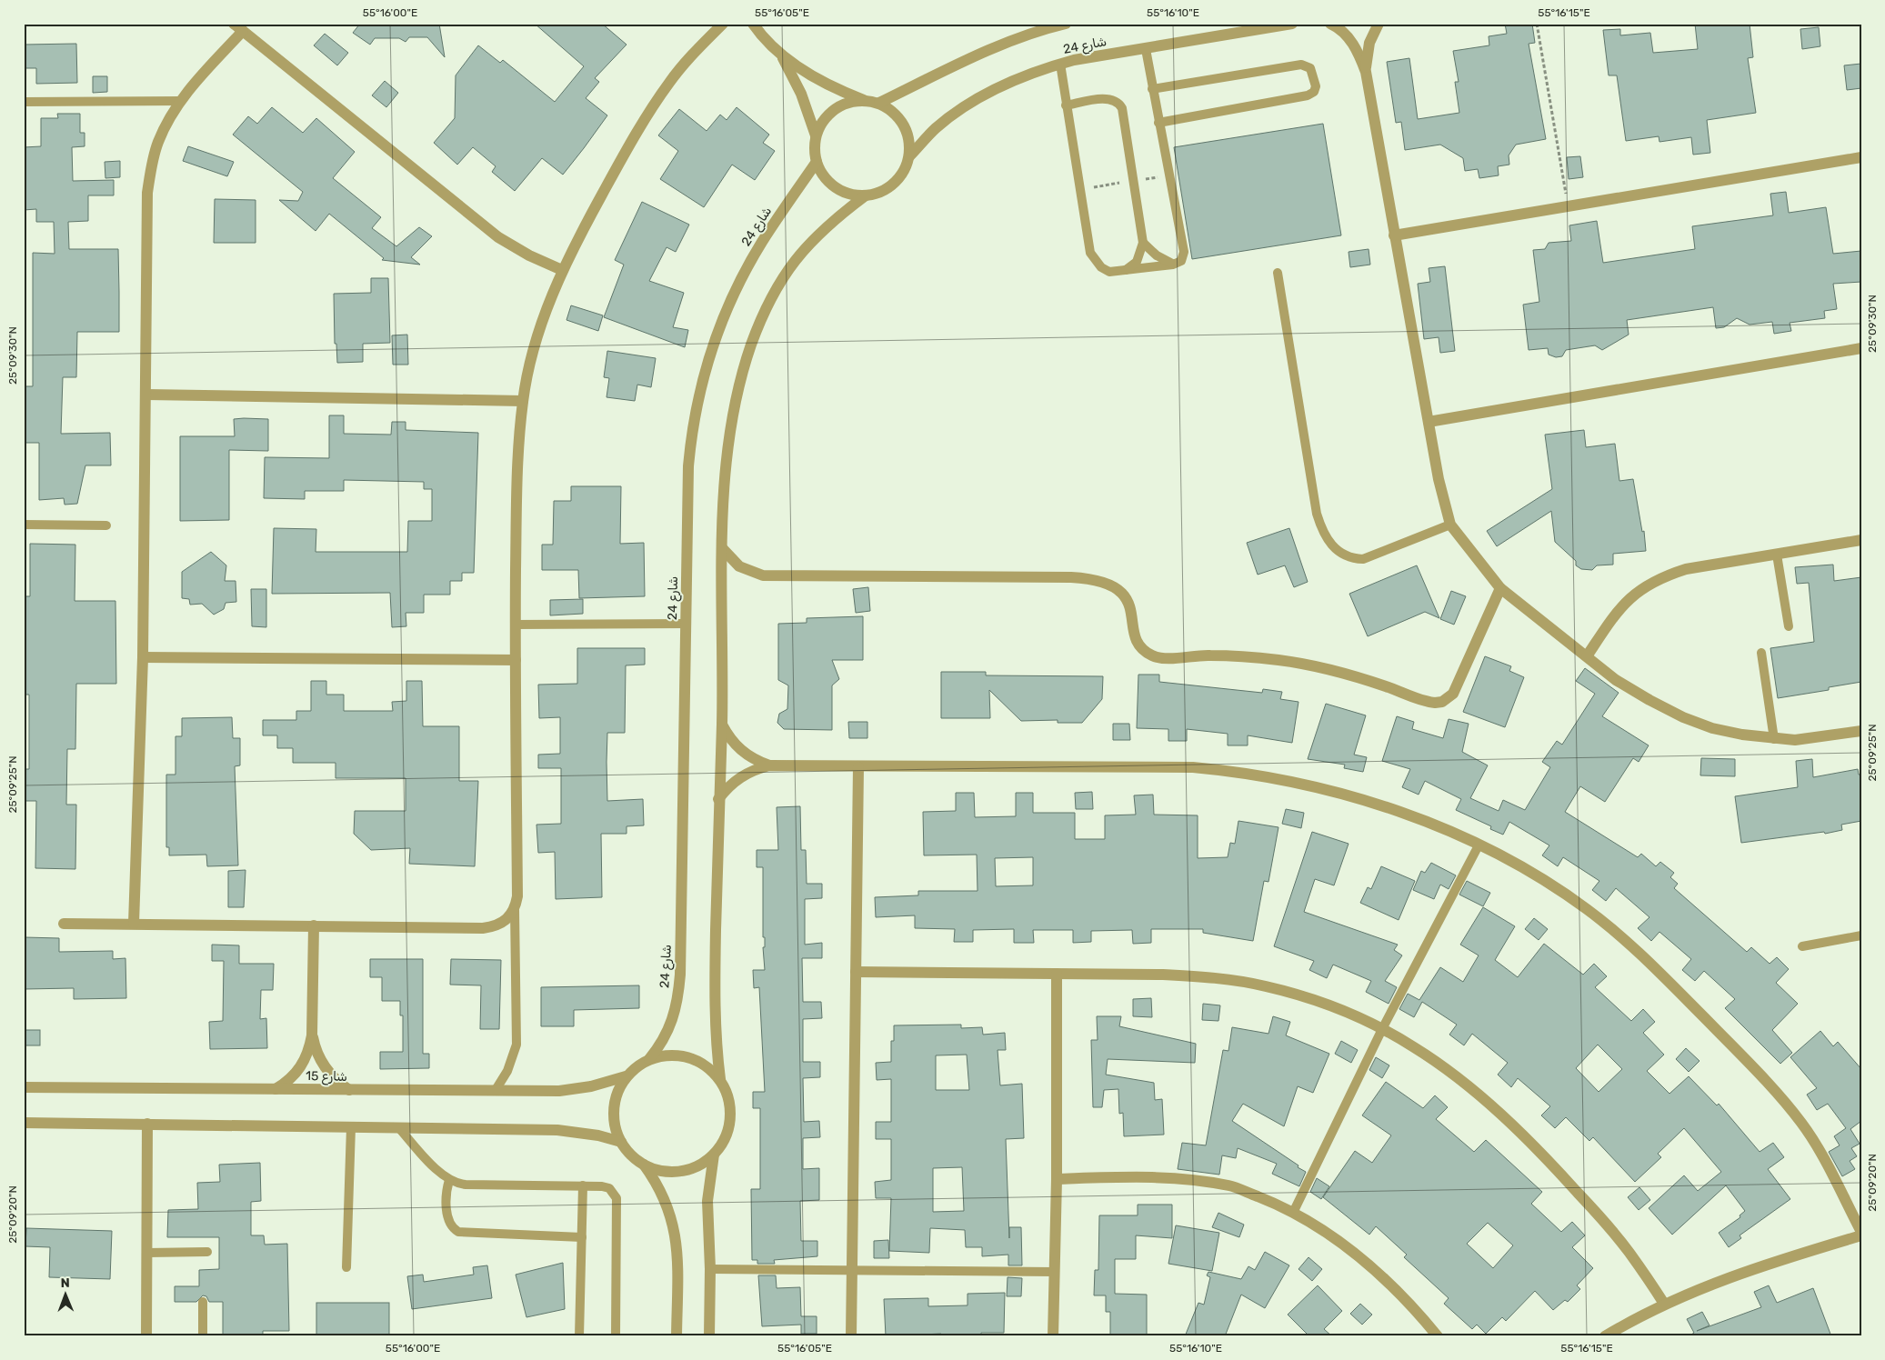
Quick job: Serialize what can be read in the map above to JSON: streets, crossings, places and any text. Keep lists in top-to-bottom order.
{
  "streets": {
    "street": ["شارع 24", "شارع 15"]
  },
  "crossings": [
    ["شارع 24", "شارع 15"]
  ],
  "north": "top",
  "coordinates": [
    "55°16'00\"E",
    "55°16'05\"E",
    "55°16'10\"E",
    "55°16'15\"E",
    "25°09'30\"N",
    "25°09'25\"N",
    "25°09'20\"N"
  ]
}
